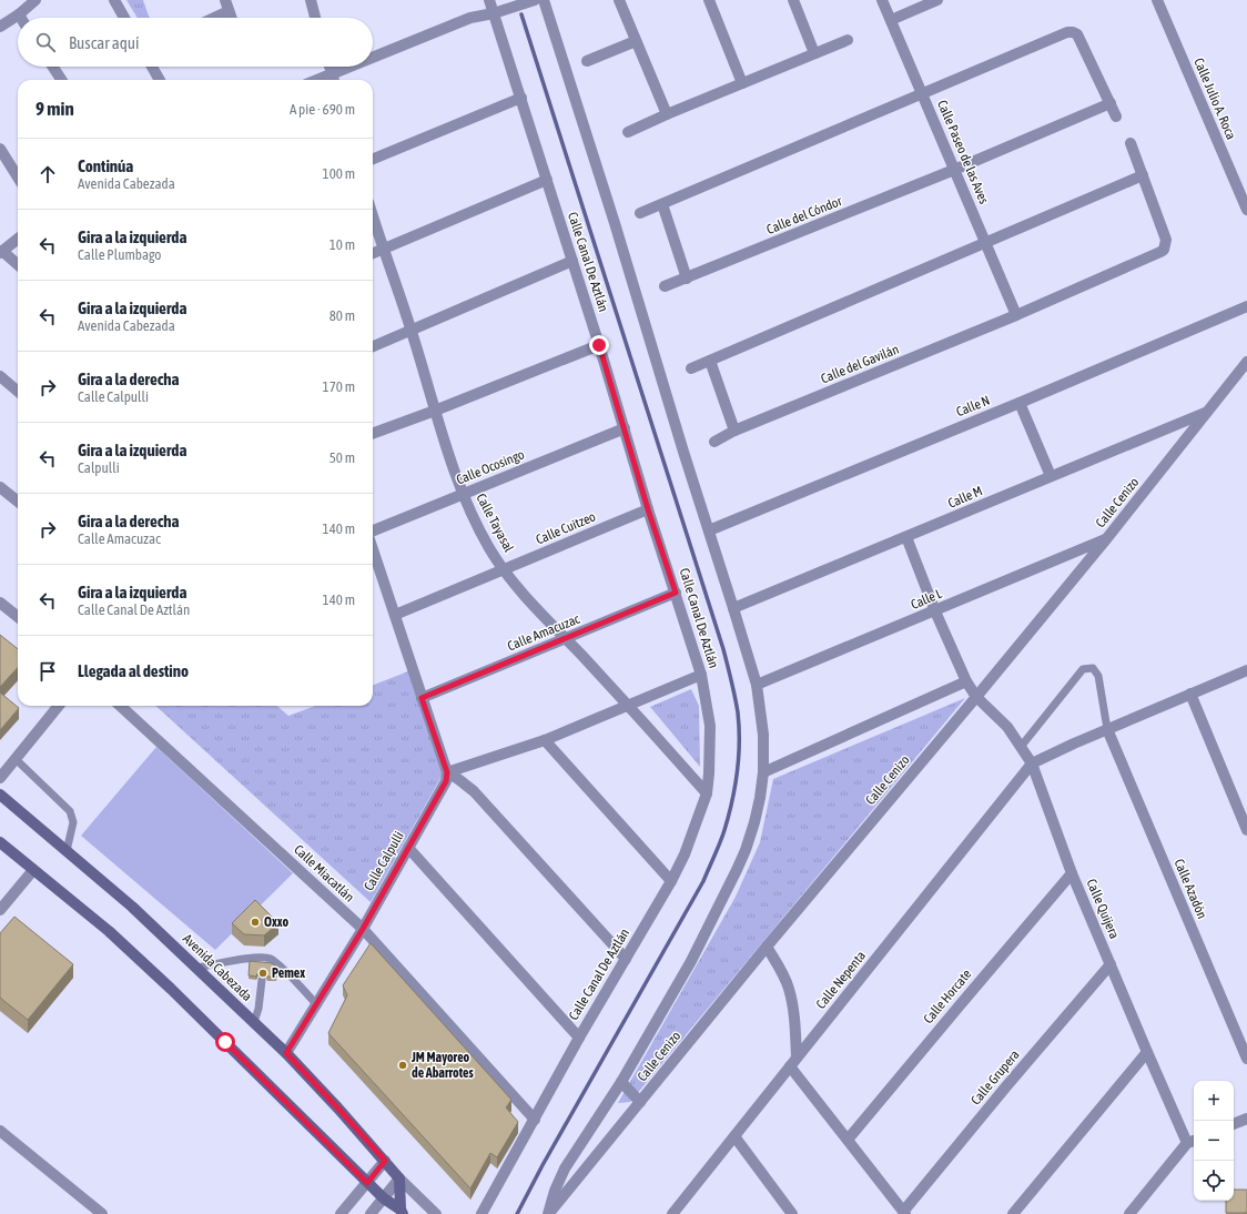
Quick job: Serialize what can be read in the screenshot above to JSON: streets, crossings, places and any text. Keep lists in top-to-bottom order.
{
  "streets": {
    "main road": ["Avenida Cabezada"],
    "street": [
      "Calle Julio A. Roca",
      "Calle Paseo de las Aves",
      "Calle del Cóndor",
      "Calle Canal De Aztlán",
      "Calle del Gavilán",
      "Calle N",
      "Calle Ocosingo",
      "Calle M",
      "Calle Cenizo",
      "Calle Tayasal",
      "Calle Cuitzeo",
      "Calle L",
      "Calle Amacuzac",
      "Calle Calpulli",
      "Calle Miacatlán",
      "Calle Azadón",
      "Calle Quijera",
      "Calle Nepenta",
      "Calle Horcate",
      "Calle Grupera"
    ]
  },
  "crossings": [
    ["Calle Paseo de las Aves", "Calle del Cóndor"],
    ["Calle Paseo de las Aves", "Calle del Gavilán"],
    ["Calle Canal De Aztlán", "Calle Ocosingo"],
    ["Calle Canal De Aztlán", "Calle Tayasal"],
    ["Calle Canal De Aztlán", "Calle Cuitzeo"],
    ["Calle Canal De Aztlán", "Calle Amacuzac"],
    ["Calle Canal De Aztlán", "Calle Miacatlán"],
    ["Calle Ocosingo", "Calle Tayasal"],
    ["Calle M", "Calle Cenizo"],
    ["Calle M", "Calle Quijera"],
    ["Calle Cenizo", "Calle L"],
    ["Calle Cenizo", "Calle Quijera"],
    ["Calle Tayasal", "Calle Cuitzeo"],
    ["Calle Tayasal", "Calle Amacuzac"],
    ["Calle L", "Calle Quijera"],
    ["Calle Calpulli", "Calle Miacatlán"],
    ["Calle Calpulli", "Avenida Cabezada"],
    ["Calle Quijera", "Calle Nepenta"],
    ["Calle Quijera", "Calle Horcate"],
    ["Calle Quijera", "Calle Grupera"]
  ],
  "places": ["Oxxo", "Pemex", "JM Mayoreo de Abarrotes"],
  "page": {
    "search": "Buscar aquí",
    "heading": ["9 min", "A pie · 690 m"],
    "list": [
      ["Continúa", "Avenida Cabezada", "100 m"],
      ["Gira a la izquierda", "Calle Plumbago", "10 m"],
      ["Gira a la izquierda", "Avenida Cabezada", "80 m"],
      ["Gira a la derecha", "Calle Calpulli", "170 m"],
      ["Gira a la izquierda", "Calpulli", "50 m"],
      ["Gira a la derecha", "Calle Amacuzac", "140 m"],
      ["Gira a la izquierda", "Calle Canal De Aztlán", "140 m"],
      "Llegada al destino"
    ],
    "map_buttons": ["+", "−"]
  }
}
